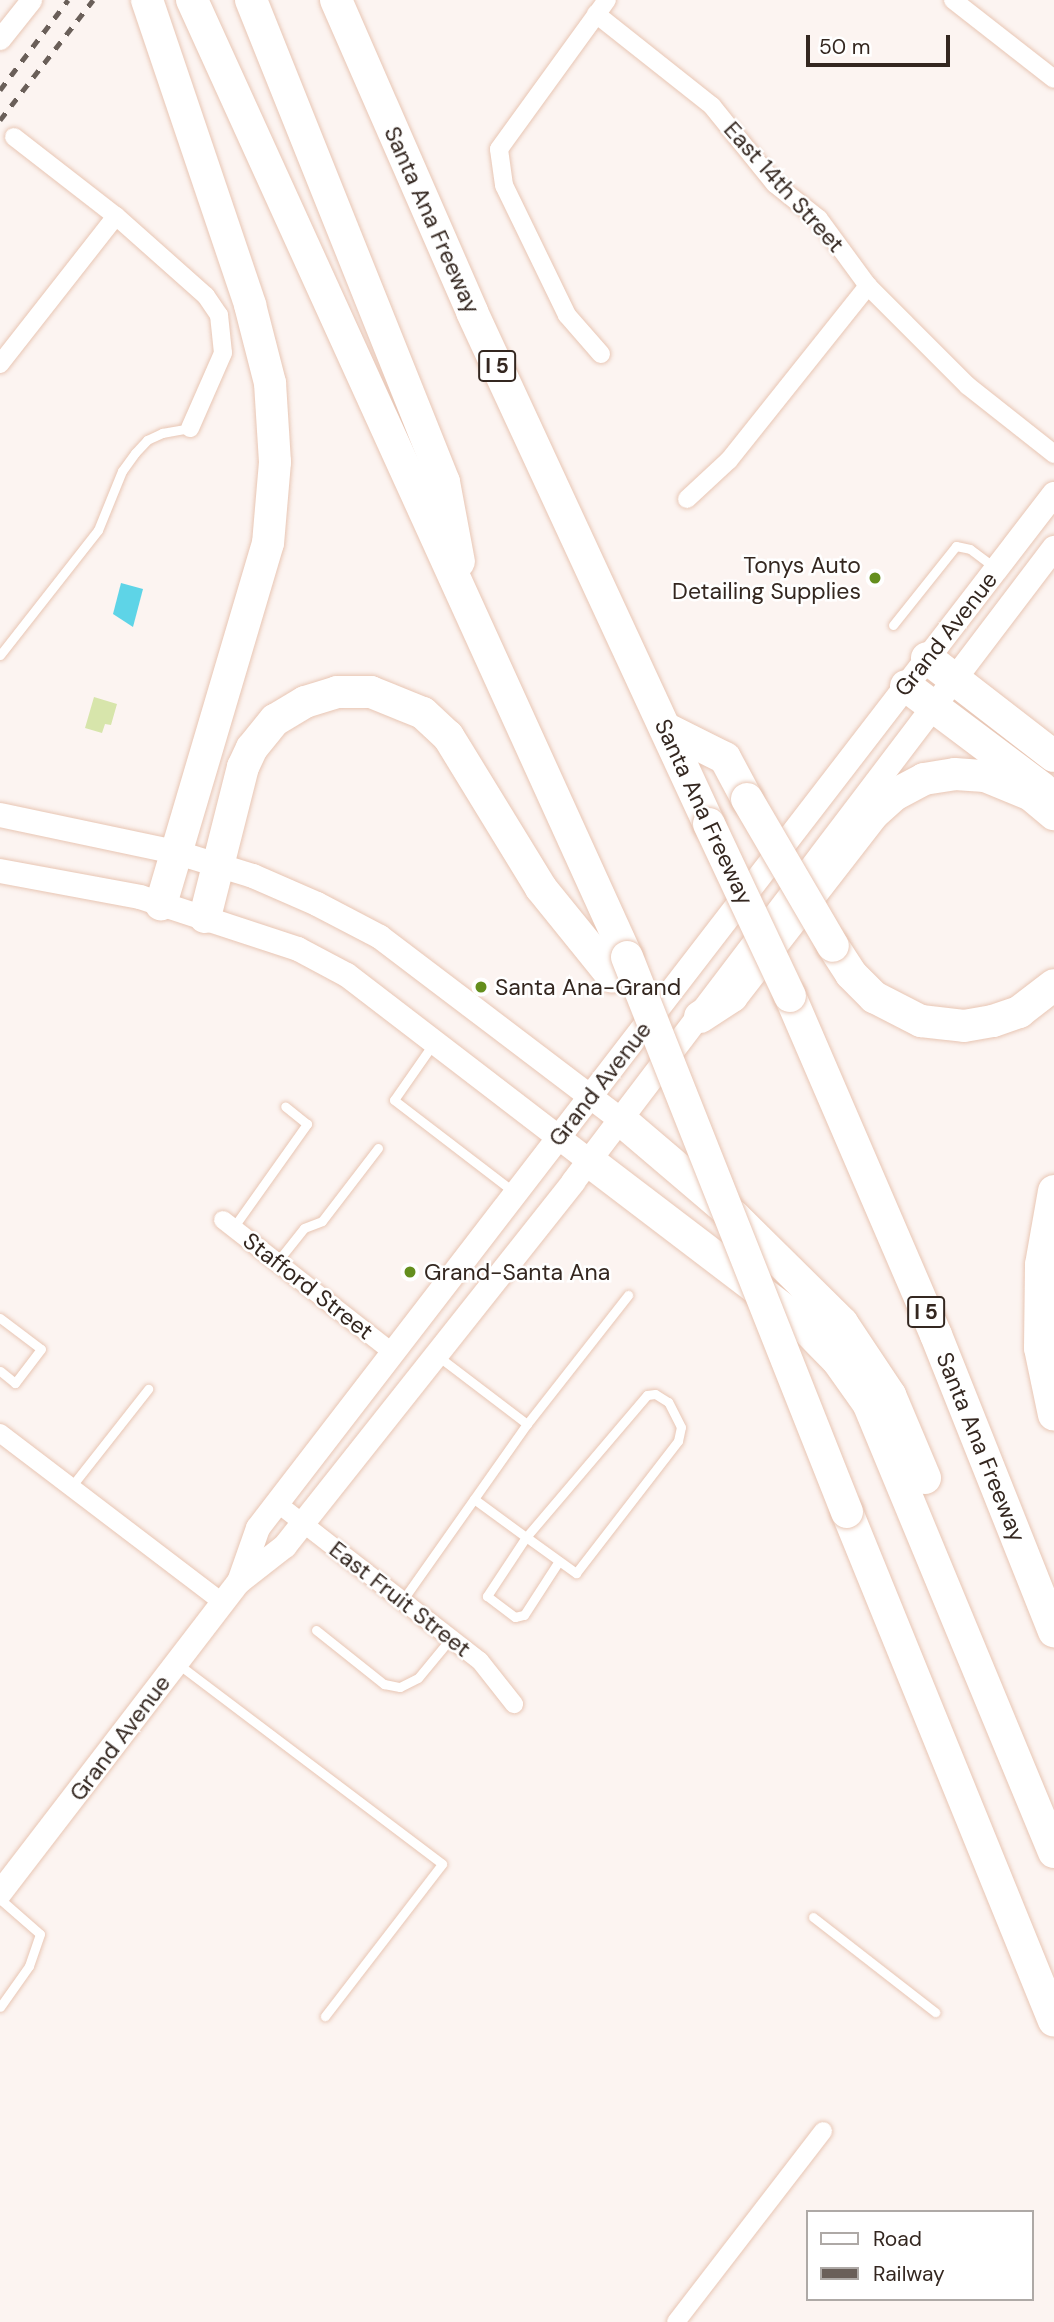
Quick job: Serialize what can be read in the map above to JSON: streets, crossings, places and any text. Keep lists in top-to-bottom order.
{
  "streets": {
    "highway": ["Santa Ana Freeway", "I 5"],
    "main road": ["Grand Avenue"],
    "street": ["East 14th Street", "Stafford Street", "East Fruit Street"]
  },
  "crossings": [
    ["Grand Avenue", "Stafford Street"],
    ["Grand Avenue", "East Fruit Street"]
  ],
  "places": ["Tonys Auto Detailing Supplies", "Santa Ana-Grand", "Grand-Santa Ana"],
  "legend": ["Road", "Railway"],
  "scale_bar": "50 m"
}
